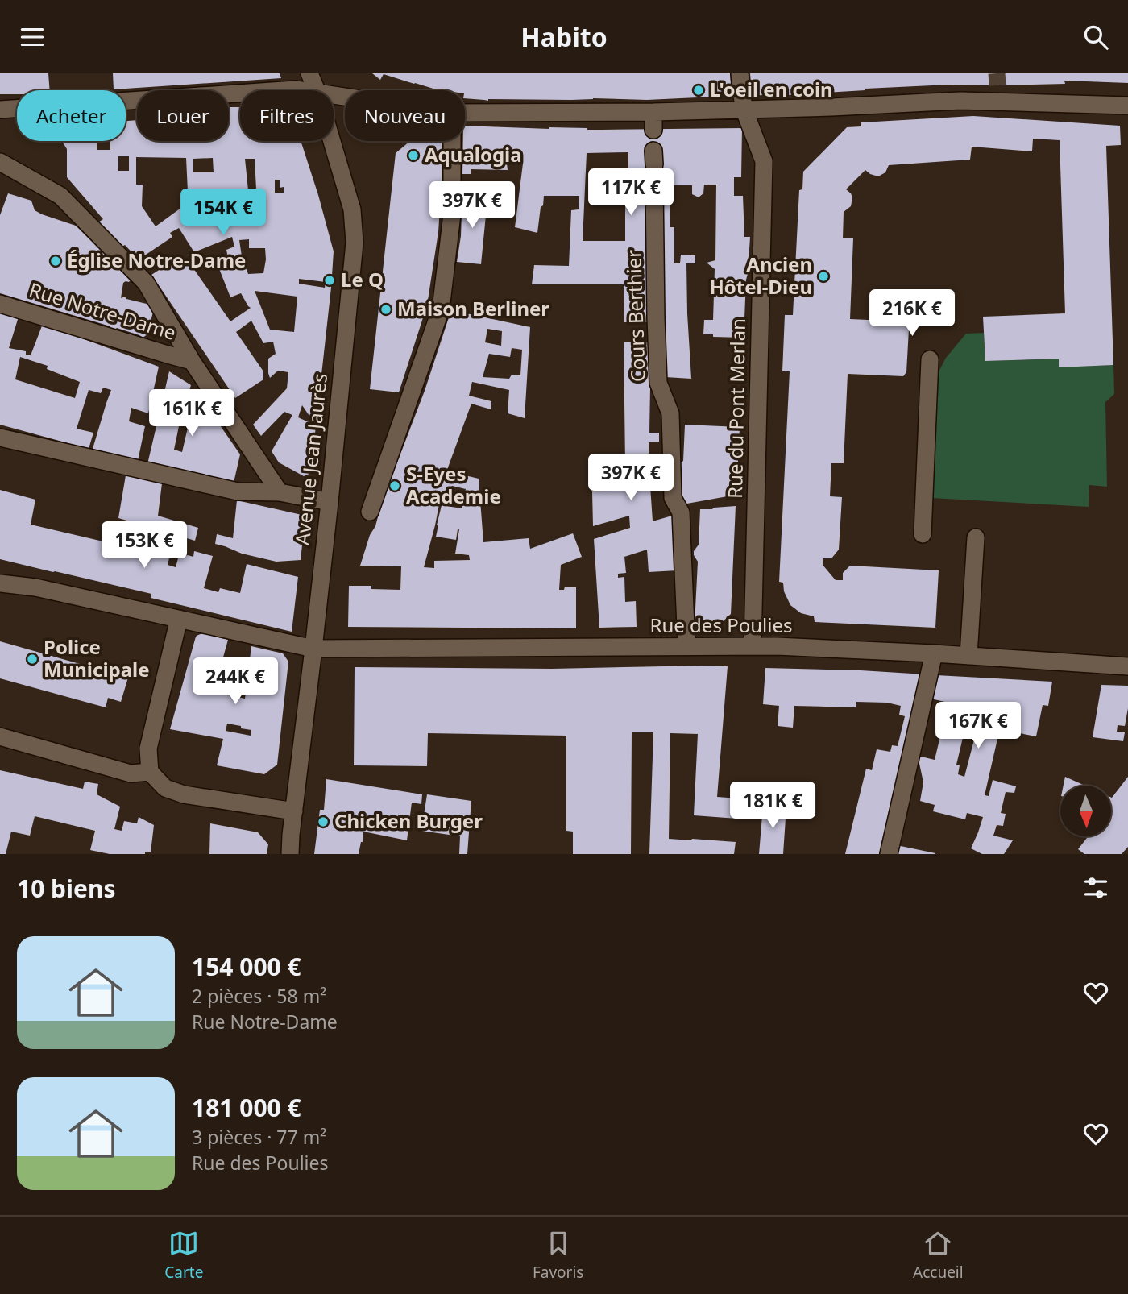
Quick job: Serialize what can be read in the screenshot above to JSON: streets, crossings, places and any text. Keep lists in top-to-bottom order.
{
  "streets": {
    "street": [
      "Rue Notre-Dame",
      "Cours Berthier",
      "Rue du Pont Merlan",
      "Avenue Jean Jaurès",
      "Rue des Poulies"
    ]
  },
  "crossings": [
    ["Cours Berthier", "Rue des Poulies"],
    ["Rue du Pont Merlan", "Rue des Poulies"],
    ["Avenue Jean Jaurès", "Rue des Poulies"]
  ],
  "places": [
    "L'oeil en coin",
    "Aqualogia",
    "Église Notre-Dame",
    "Ancien Hôtel-Dieu",
    "Le Q",
    "Maison Berliner",
    "S-Eyes Academie",
    "Police Municipale",
    "Chicken Burger"
  ],
  "north": "bottom",
  "page": {
    "header": "Habito",
    "chip": [
      "Acheter",
      "Louer",
      "Filtres",
      "Nouveau"
    ],
    "price": [
      "117K €",
      "397K €",
      "154K €",
      "216K €",
      "161K €",
      "397K €",
      "153K €",
      "244K €",
      "167K €",
      "181K €"
    ],
    "heading": "10 biens",
    "list": [
      {
        "name": "154 000 €",
        "note": "2 pièces · 58 m² · Rue Notre-Dame"
      },
      {
        "name": "181 000 €",
        "note": "3 pièces · 77 m² · Rue des Poulies"
      }
    ],
    "tabs": ["Carte", "Favoris", "Accueil"]
  }
}
